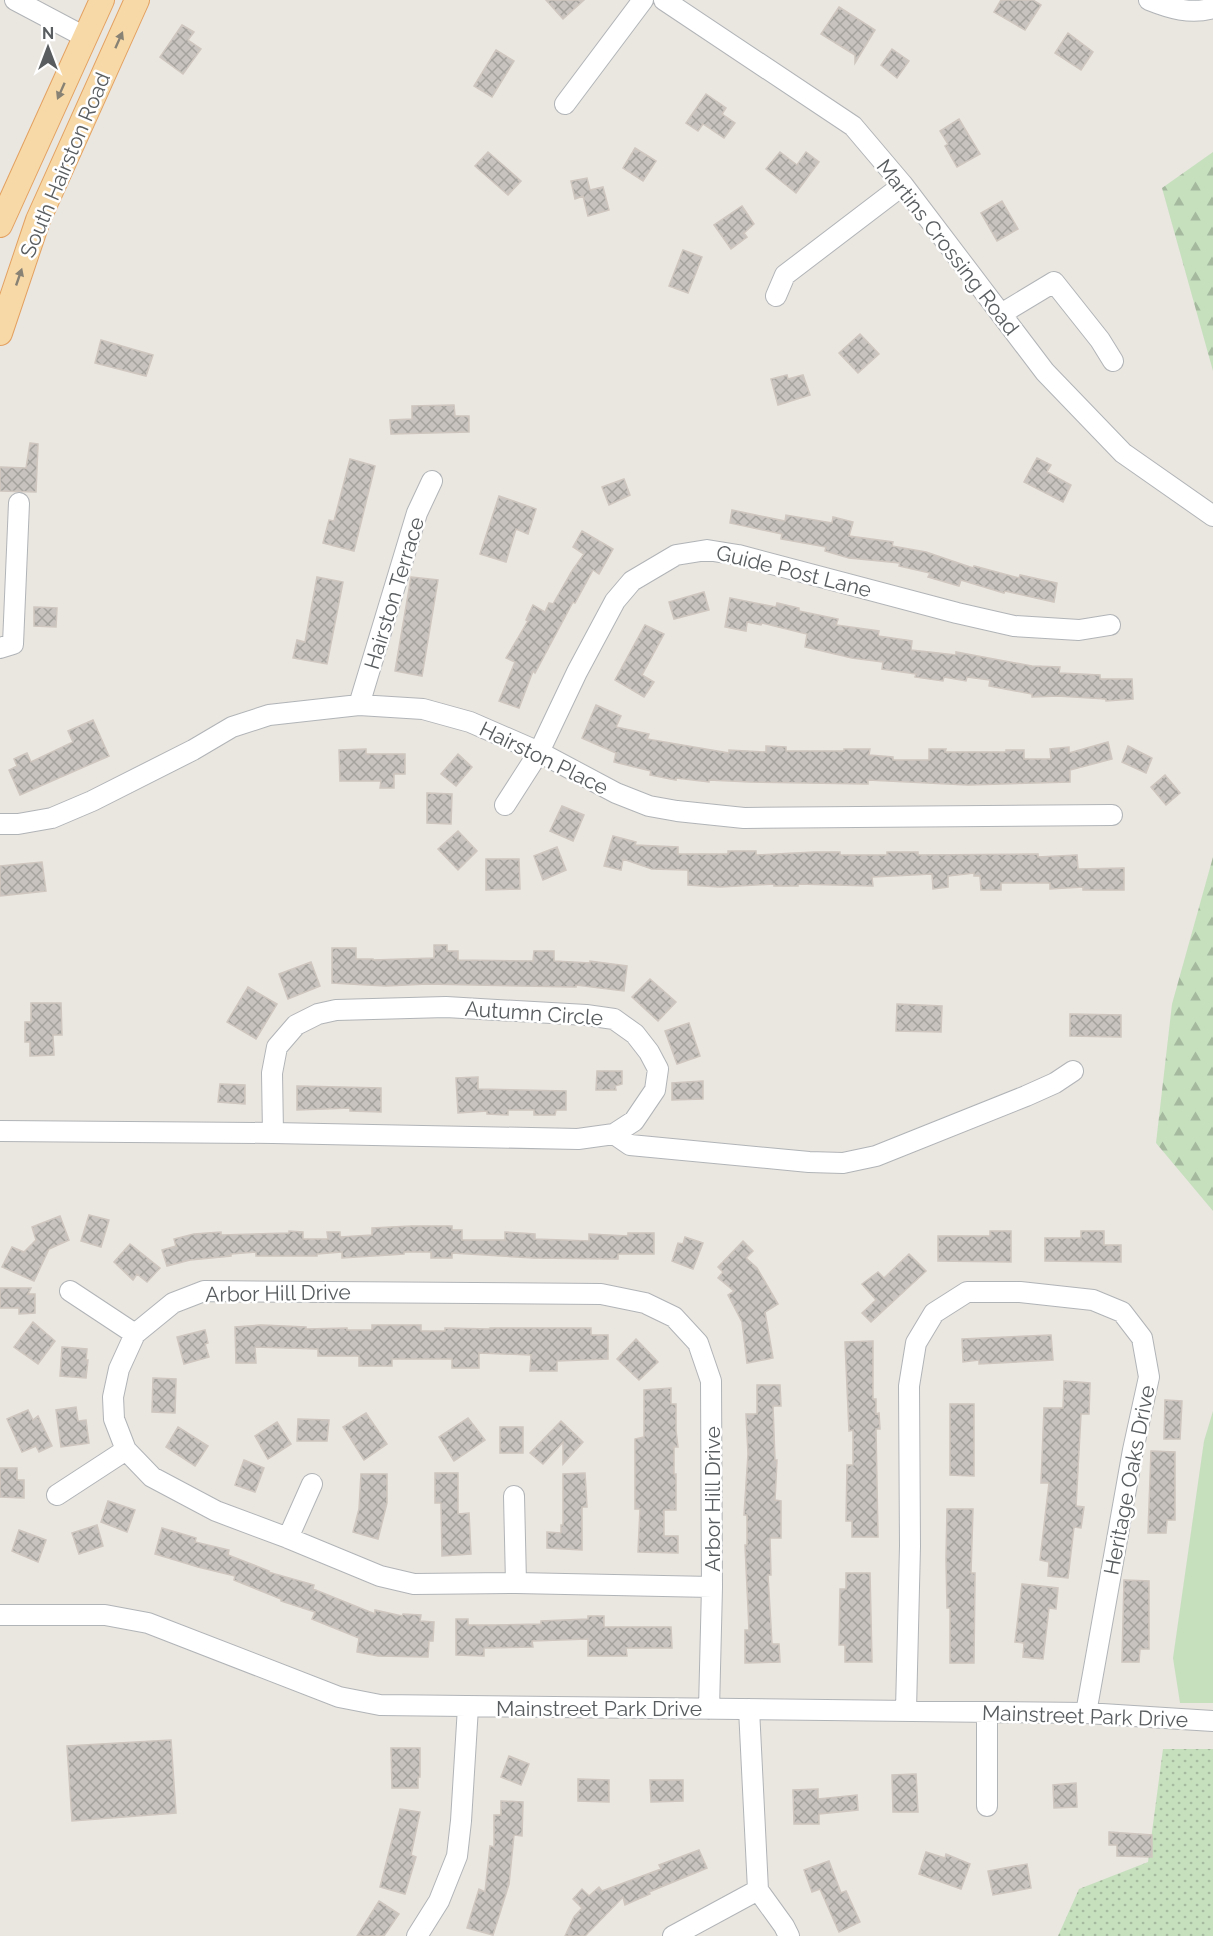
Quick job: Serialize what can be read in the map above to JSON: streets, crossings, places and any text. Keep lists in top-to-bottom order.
{
  "streets": {
    "main road": ["South Hairston Road"],
    "street": [
      "Martins Crossing Road",
      "Guide Post Lane",
      "Hairston Terrace",
      "Hairston Place",
      "Autumn Circle",
      "Arbor Hill Drive",
      "Heritage Oaks Drive",
      "Mainstreet Park Drive"
    ]
  },
  "crossings": [
    ["Guide Post Lane", "Hairston Place"],
    ["Hairston Terrace", "Hairston Place"],
    ["Arbor Hill Drive", "Mainstreet Park Drive"],
    ["Heritage Oaks Drive", "Mainstreet Park Drive"]
  ],
  "north": "top"
}
